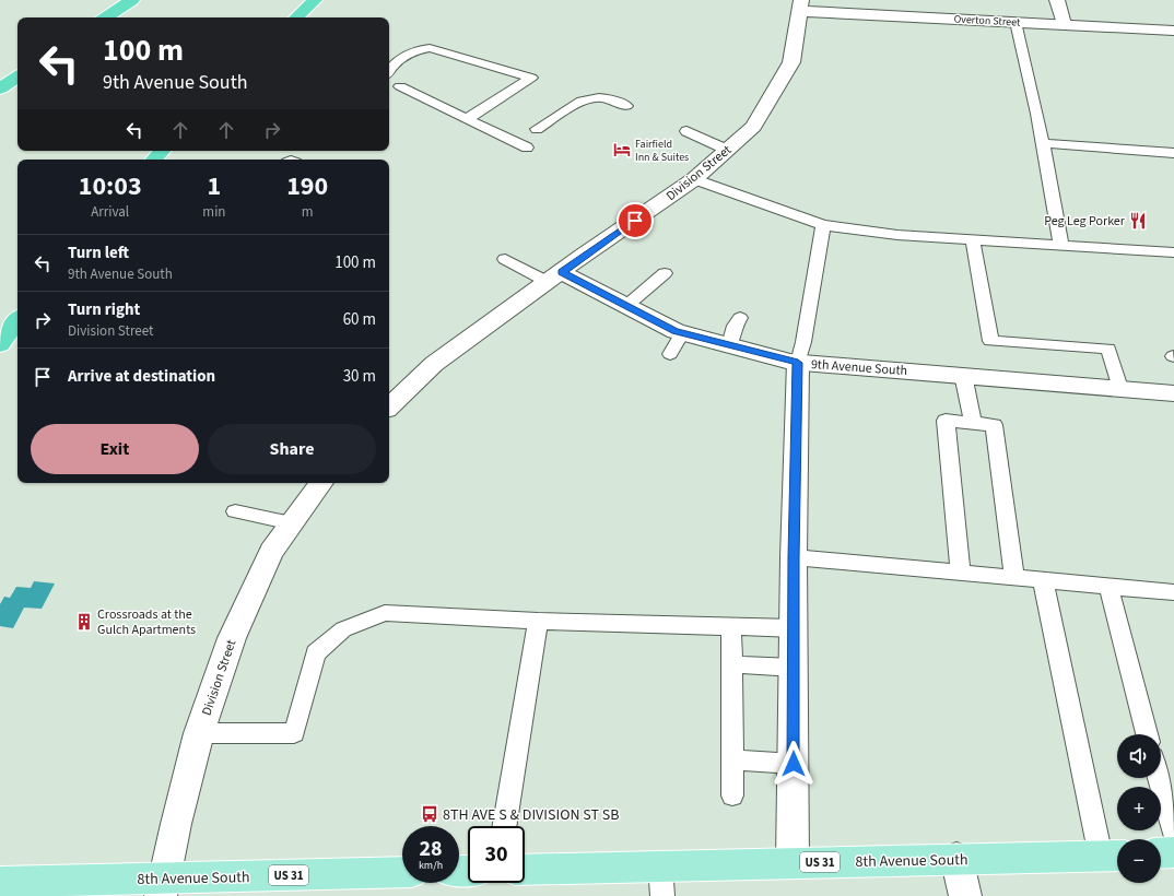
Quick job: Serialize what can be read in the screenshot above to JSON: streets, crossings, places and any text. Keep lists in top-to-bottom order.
{
  "streets": {
    "main road": [
      "Overton Street",
      "Division Street",
      "9th Avenue South",
      "8th Avenue South",
      "US 31"
    ]
  },
  "crossings": [
    ["Overton Street", "Division Street"],
    ["Division Street", "9th Avenue South"],
    ["Division Street", "8th Avenue South"]
  ],
  "places": {
    "hotel": ["Fairfield Inn & Suites"],
    "restaurant": ["Peg Leg Porker"],
    "building": ["Crossroads at the Gulch Apartments"],
    "bus stop": ["8TH AVE S & DIVISION ST SB"]
  },
  "page": {
    "turn": ["100 m", "9th Avenue South"],
    "eta": [
      "10:03",
      "Arrival",
      "1",
      "min",
      "190",
      "m"
    ],
    "list": [
      {
        "name": "Turn left",
        "note": "9th Avenue South",
        "value": "100 m"
      },
      {
        "name": "Turn right",
        "note": "Division Street",
        "value": "60 m"
      },
      {
        "name": "Arrive at destination",
        "value": "30 m"
      }
    ],
    "buttons": ["Exit", "Share"],
    "map_buttons": ["+", "−"],
    "speed": "28 km/h",
    "limit": "30"
  }
}
